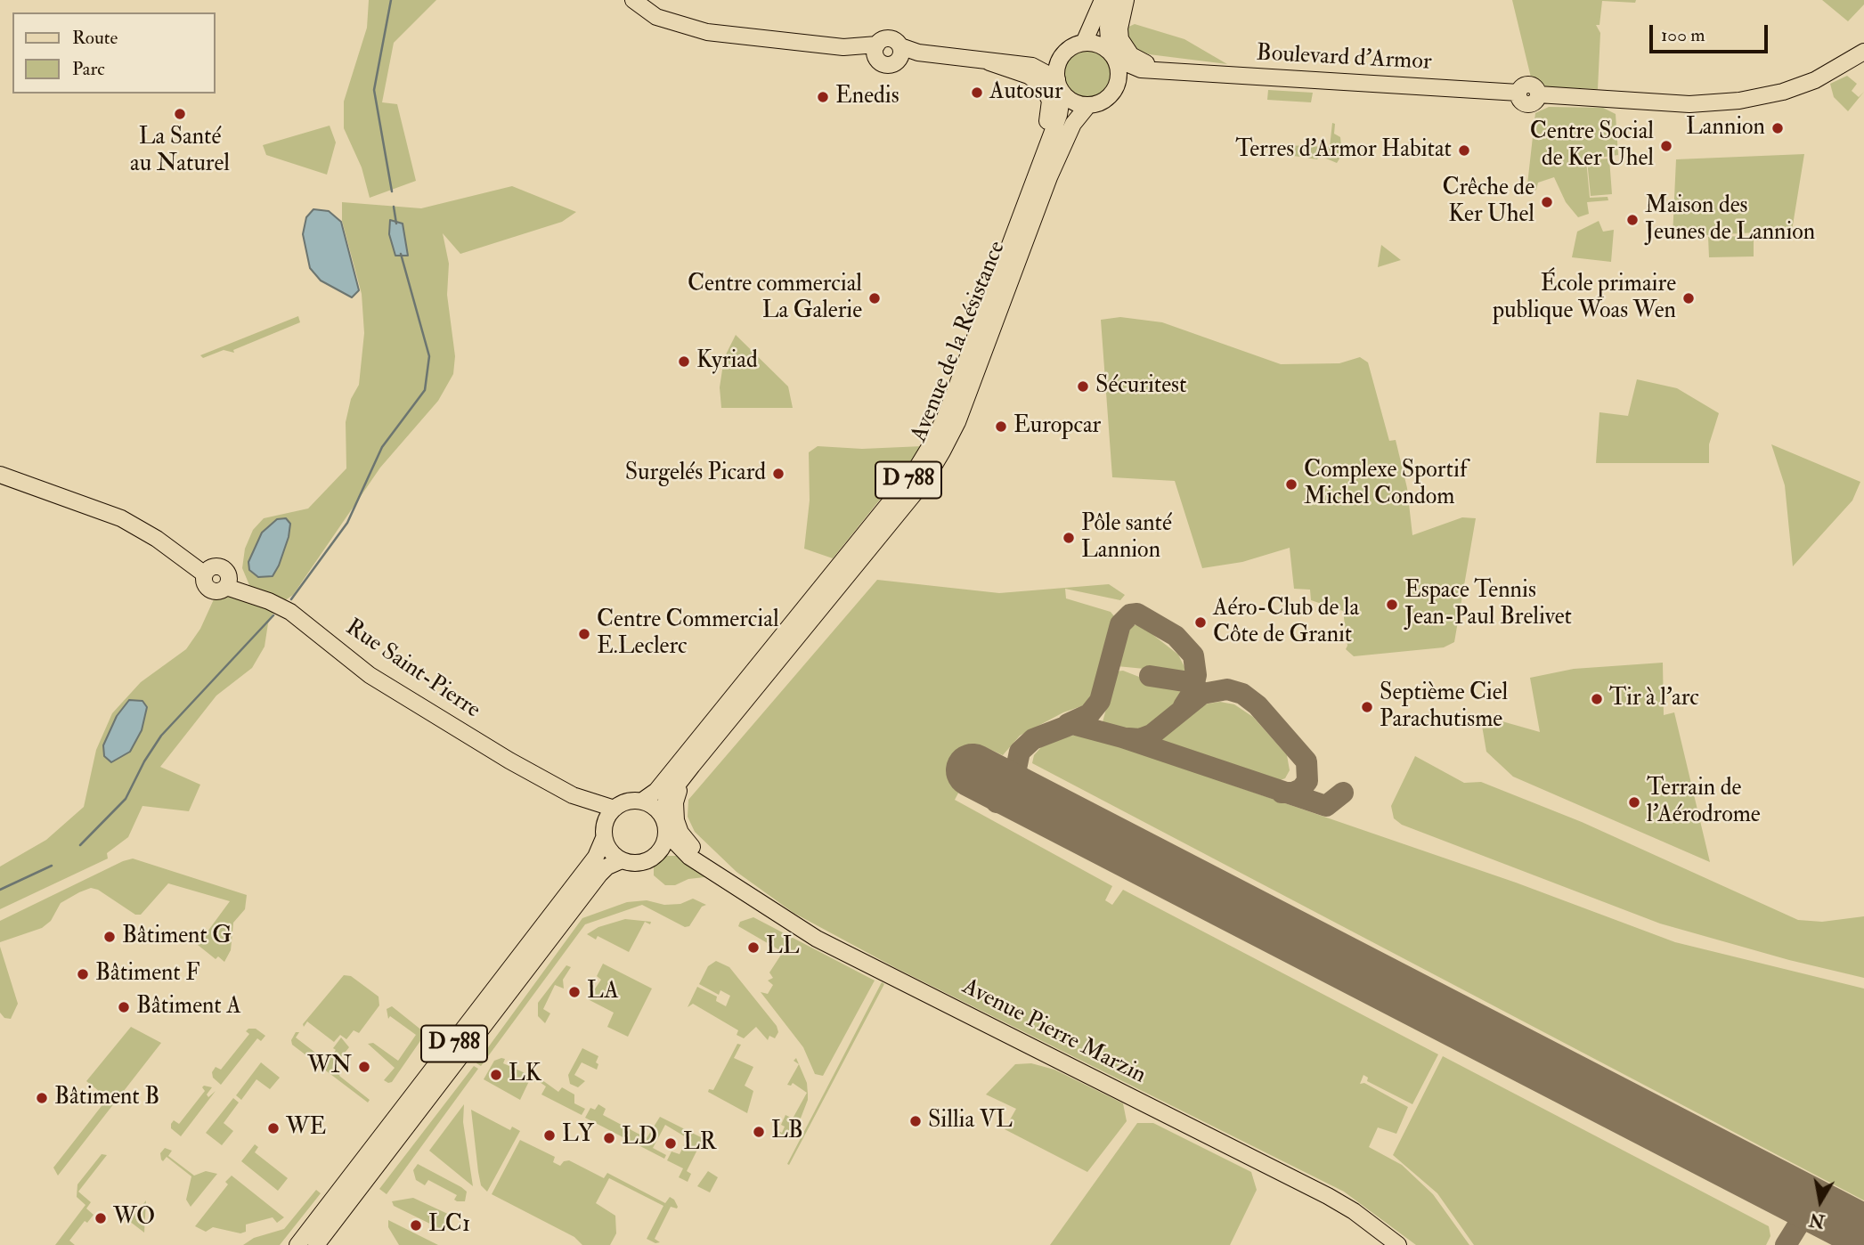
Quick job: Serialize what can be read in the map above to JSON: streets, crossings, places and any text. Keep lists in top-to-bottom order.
{
  "streets": {
    "main road": [
      "Boulevard d'Armor",
      "Avenue de la Résistance",
      "D 788",
      "Rue Saint-Pierre",
      "Avenue Pierre Marzin"
    ]
  },
  "crossings": [
    ["Boulevard d'Armor", "Avenue de la Résistance"],
    ["Avenue de la Résistance", "D 788"],
    ["Avenue de la Résistance", "Rue Saint-Pierre"],
    ["Avenue de la Résistance", "Avenue Pierre Marzin"],
    ["D 788", "Rue Saint-Pierre"],
    ["D 788", "Avenue Pierre Marzin"],
    ["Rue Saint-Pierre", "Avenue Pierre Marzin"]
  ],
  "places": [
    "Autosur",
    "Enedis",
    "La Santé au Naturel",
    "Lannion",
    "Centre Social de Ker Uhel",
    "Terres d'Armor Habitat",
    "Crêche de Ker Uhel",
    "Maison des Jeunes de Lannion",
    "Centre commercial La Galerie",
    "École primaire publique Woas Wen",
    "Kyriad",
    "Sécuritest",
    "Europcar",
    "Surgelés Picard",
    "Complexe Sportif Michel Condom",
    "Pôle santé Lannion",
    "Espace Tennis Jean-Paul Brelivet",
    "Aéro-Club de la Côte de Granit",
    "Centre Commercial E.Leclerc",
    "Tir à l'arc",
    "Septième Ciel Parachutisme",
    "Terrain de l'Aérodrome",
    "Bâtiment G",
    "LL",
    "Bâtiment F",
    "LA",
    "Bâtiment A",
    "WN",
    "LK",
    "Bâtiment B",
    "Sillia VL",
    "WE",
    "LB",
    "LY",
    "LD",
    "LR",
    "WO",
    "LC1"
  ],
  "legend": ["Route", "Parc"],
  "scale_bar": "100 m",
  "north": "bottom"
}
